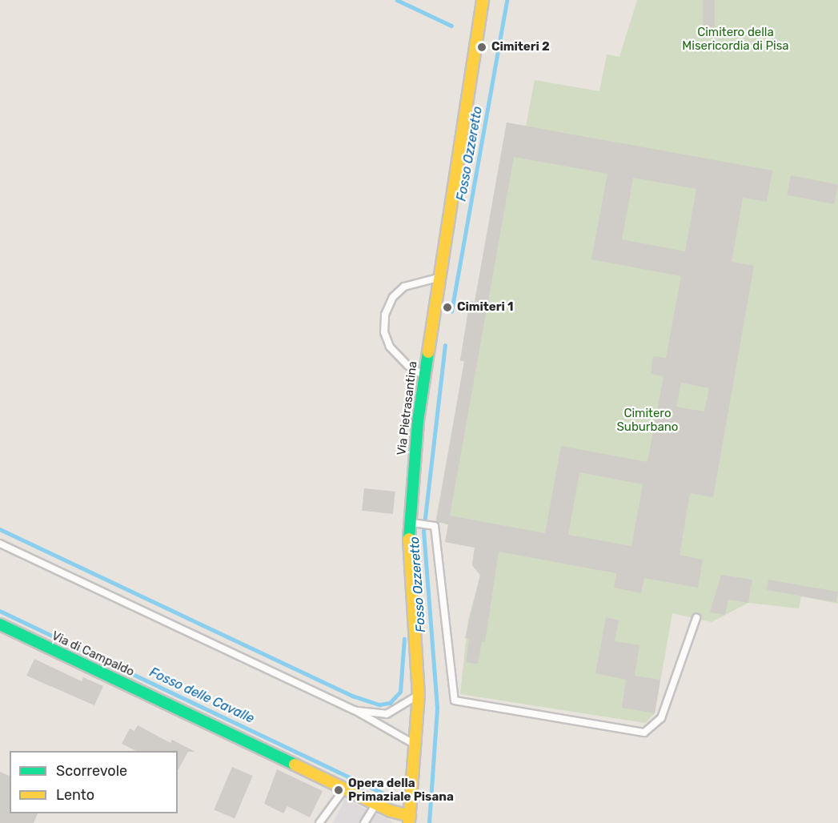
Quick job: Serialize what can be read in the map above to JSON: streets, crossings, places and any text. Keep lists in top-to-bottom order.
{
  "streets": {
    "street": ["Via Pietrasantina", "Via di Campaldo"]
  },
  "crossings": [
    ["Via Pietrasantina", "Via di Campaldo"]
  ],
  "water": ["Fosso Ozzeretto", "Fosso delle Cavalle"],
  "parks": ["Cimitero della Misericordia di Pisa", "Cimitero Suburbano"],
  "places": ["Cimiteri 2", "Cimiteri 1", "Opera della Primaziale Pisana"],
  "legend": ["Scorrevole", "Lento"]
}
